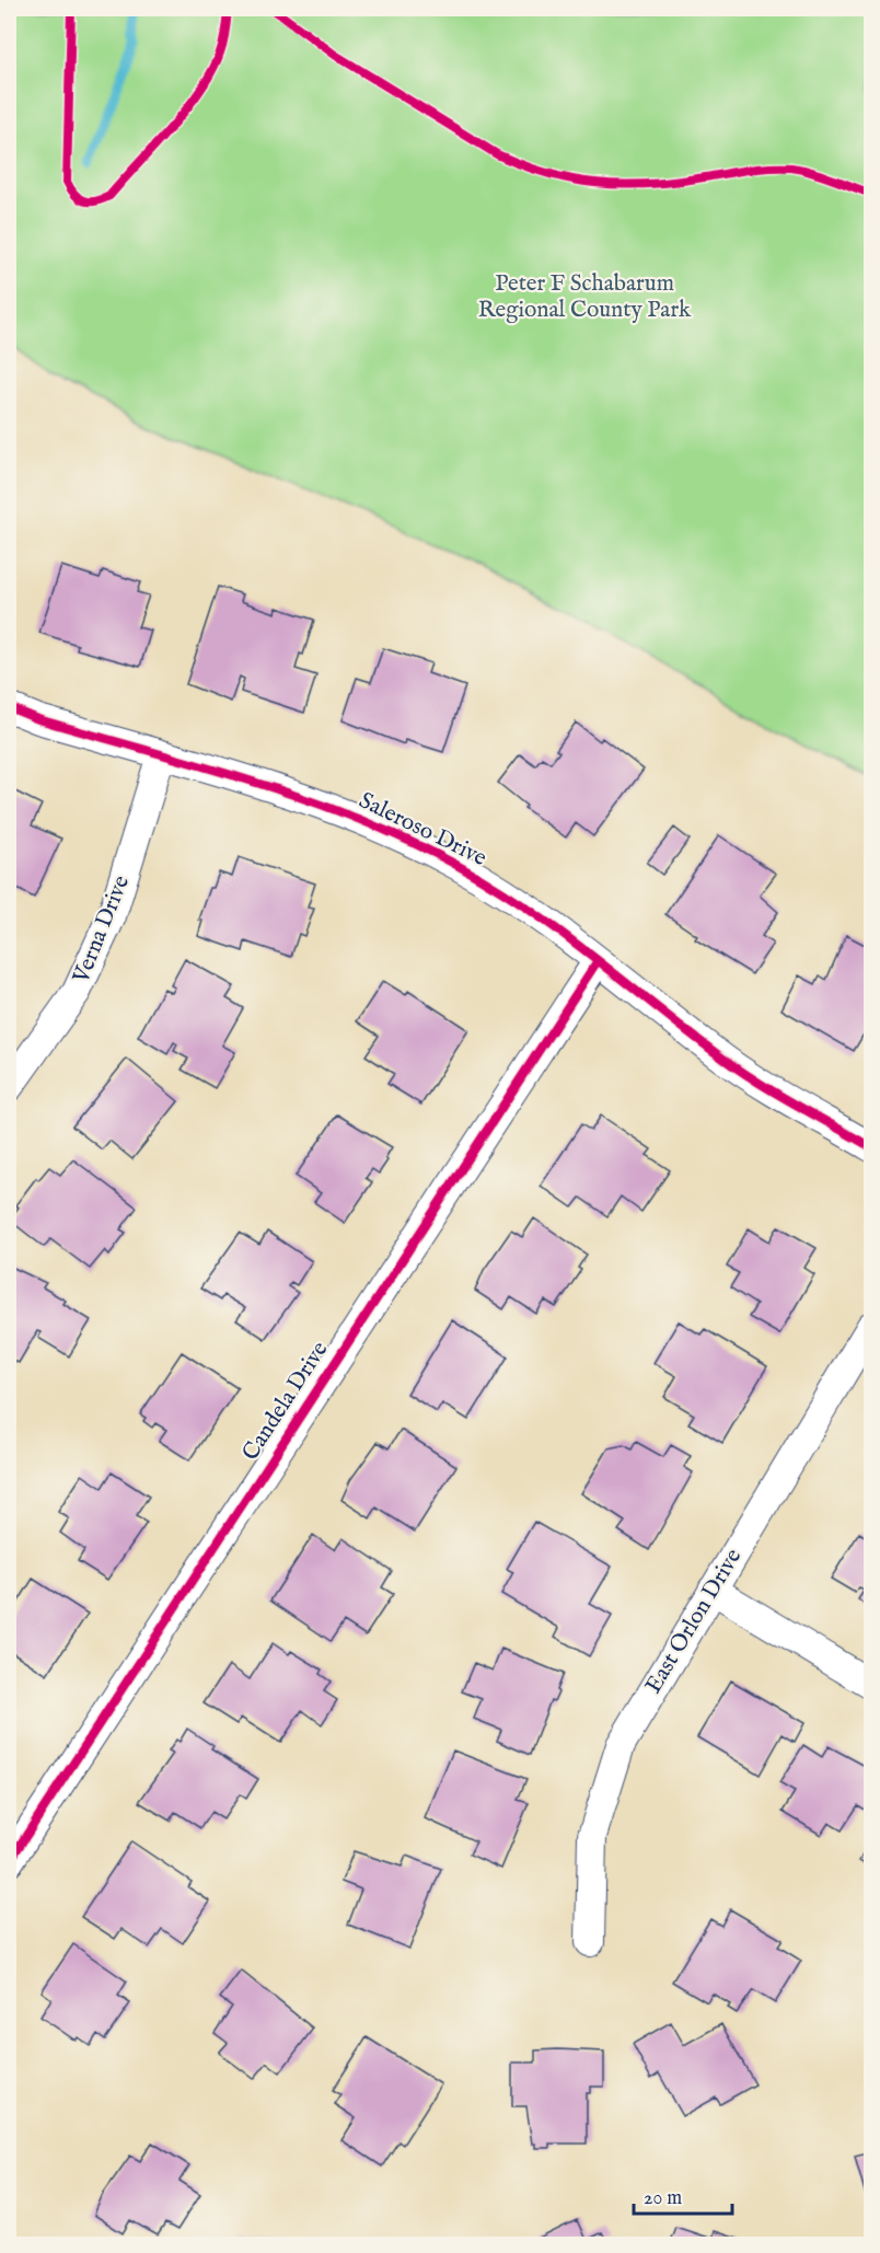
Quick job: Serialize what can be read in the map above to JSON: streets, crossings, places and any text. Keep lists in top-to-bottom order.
{
  "streets": {
    "street": [
      "Saleroso Drive",
      "Verna Drive",
      "Candela Drive",
      "East Orlon Drive"
    ]
  },
  "crossings": [
    ["Saleroso Drive", "Verna Drive"],
    ["Saleroso Drive", "Candela Drive"]
  ],
  "parks": ["Peter F Schabarum Regional County Park"],
  "scale_bar": "20 m"
}
